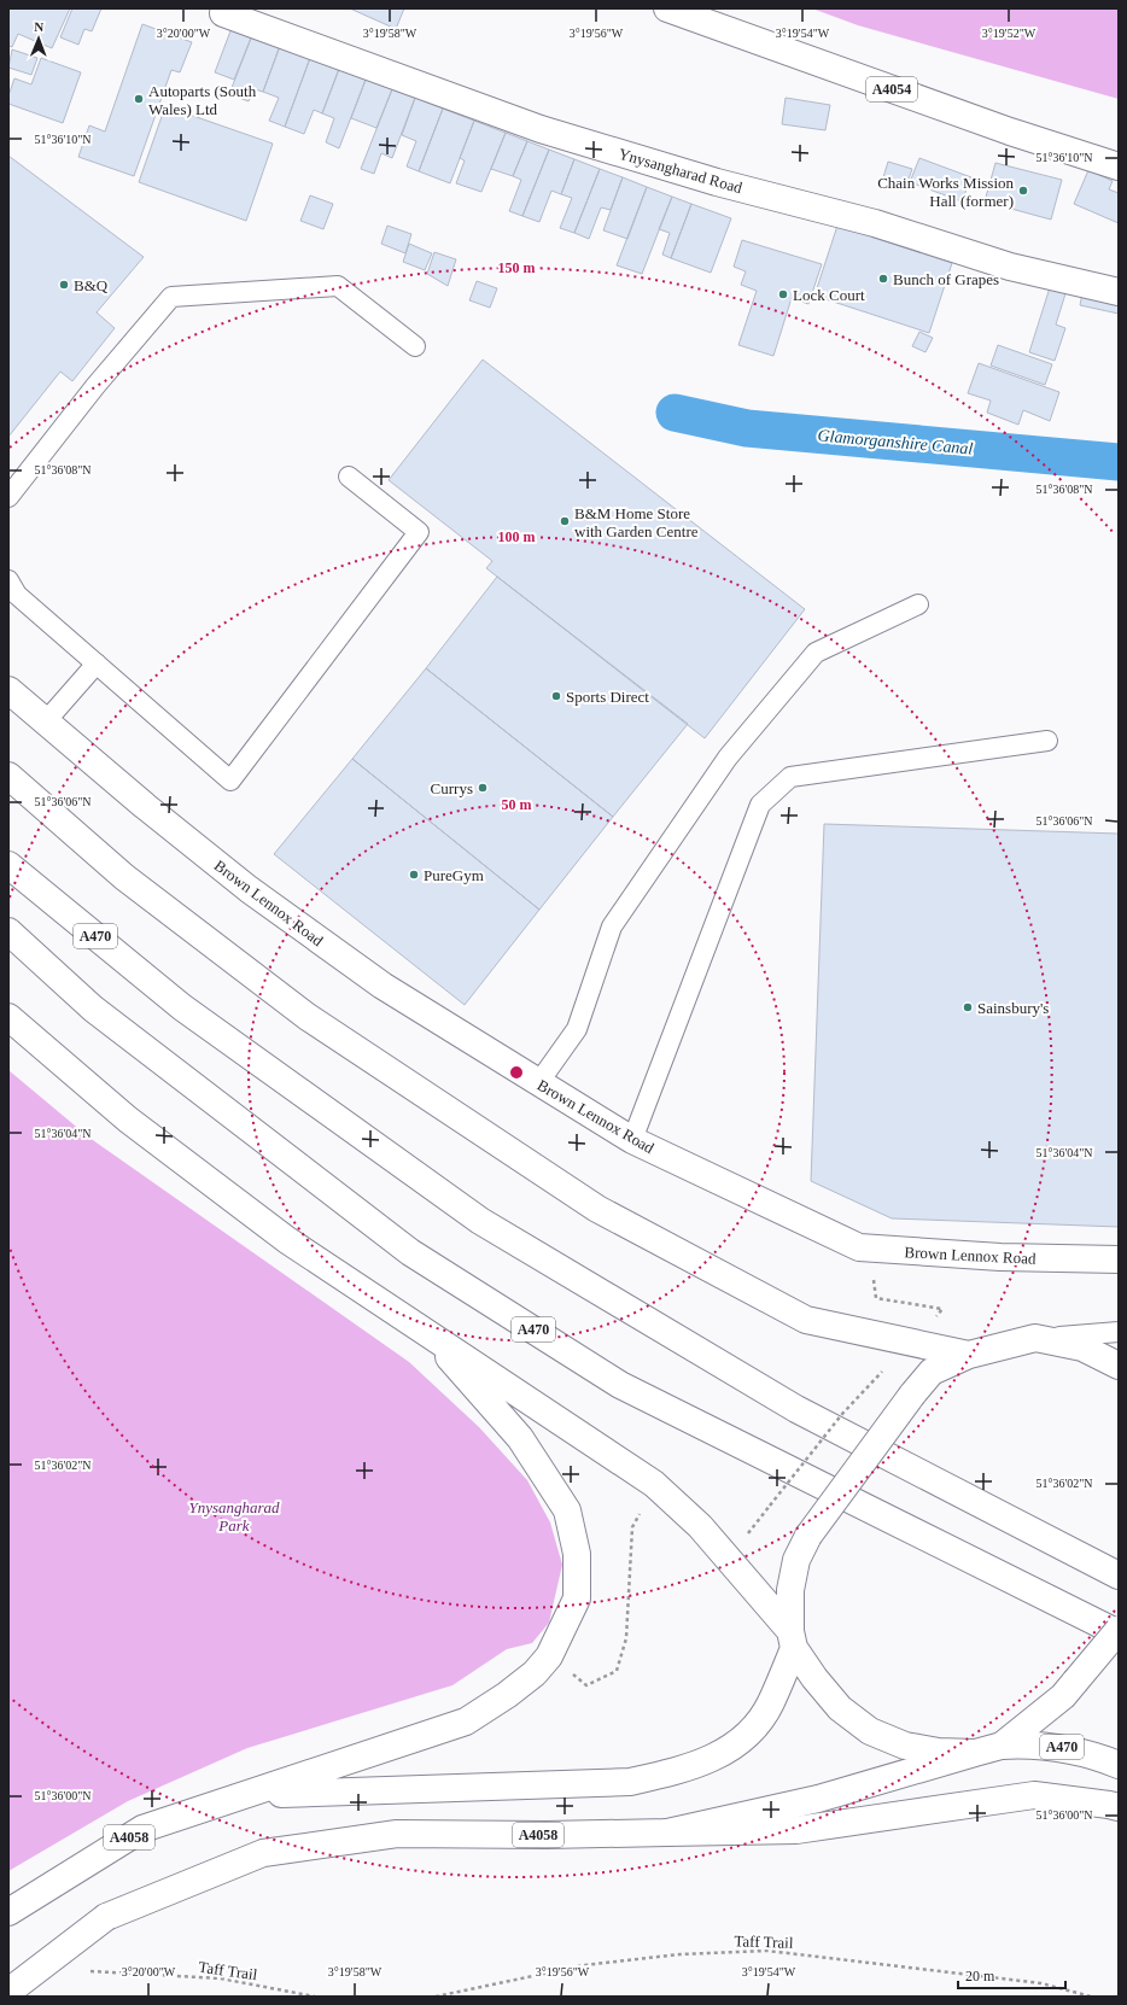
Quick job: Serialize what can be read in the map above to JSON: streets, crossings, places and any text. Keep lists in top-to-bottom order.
{
  "streets": {
    "main road": [
      "A4054",
      "Ynysangharad Road",
      "Brown Lennox Road",
      "A470",
      "A4058"
    ],
    "path": ["Taff Trail"]
  },
  "water": ["Glamorganshire Canal"],
  "parks": ["Ynysangharad Park"],
  "places": [
    "Autoparts (South Wales) Ltd",
    "Chain Works Mission Hall (former)",
    "Bunch of Grapes",
    "B&Q",
    "Lock Court",
    "B&M Home Store with Garden Centre",
    "Sports Direct",
    "Currys",
    "PureGym",
    "Sainsbury's"
  ],
  "scale_bar": "20 m",
  "north": "top",
  "coordinates": [
    "3°20'00\"W",
    "3°19'58\"W",
    "3°19'56\"W",
    "3°19'54\"W",
    "3°19'52\"W",
    "51°36'10\"N",
    "51°36'08\"N",
    "51°36'06\"N",
    "51°36'04\"N",
    "51°36'02\"N",
    "51°36'00\"N"
  ],
  "rings": ["150 m", "100 m", "50 m"]
}
